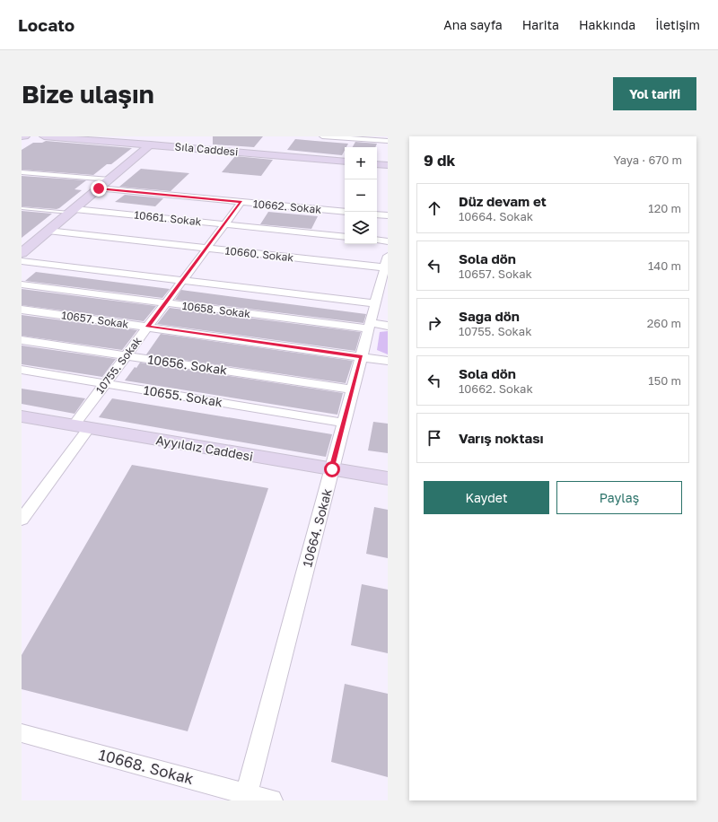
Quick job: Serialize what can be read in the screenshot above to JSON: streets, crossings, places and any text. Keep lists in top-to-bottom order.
{
  "streets": {
    "street": [
      "Sıla Caddesi",
      "10662. Sokak",
      "10661. Sokak",
      "10660. Sokak",
      "10658. Sokak",
      "10657. Sokak",
      "10656. Sokak",
      "10755. Sokak",
      "10655. Sokak",
      "Ayyıldız Caddesi",
      "10664. Sokak",
      "10668. Sokak"
    ]
  },
  "crossings": [
    ["10662. Sokak", "10755. Sokak"],
    ["10661. Sokak", "10755. Sokak"],
    ["10660. Sokak", "10755. Sokak"],
    ["10660. Sokak", "10664. Sokak"],
    ["10658. Sokak", "10755. Sokak"],
    ["10658. Sokak", "10664. Sokak"],
    ["10657. Sokak", "10755. Sokak"],
    ["10657. Sokak", "10664. Sokak"],
    ["10656. Sokak", "10755. Sokak"],
    ["10656. Sokak", "10664. Sokak"],
    ["10755. Sokak", "10655. Sokak"],
    ["10755. Sokak", "Ayyıldız Caddesi"],
    ["10655. Sokak", "10664. Sokak"],
    ["Ayyıldız Caddesi", "10664. Sokak"],
    ["10664. Sokak", "10668. Sokak"]
  ],
  "page": {
    "header": "Locato",
    "nav": [
      "Ana sayfa",
      "Harita",
      "Hakkında",
      "İletişim"
    ],
    "buttons": [
      "Yol tarifi",
      ["Kaydet", "Paylaş"]
    ],
    "title": "Bize ulaşın",
    "heading": ["9 dk", "Yaya · 670 m"],
    "map_buttons": ["+", "−"],
    "list": [
      ["Düz devam et", "10664. Sokak", "120 m"],
      ["Sola dön", "10657. Sokak", "140 m"],
      ["Sağa dön", "10755. Sokak", "260 m"],
      ["Sola dön", "10662. Sokak", "150 m"],
      "Varış noktası"
    ]
  }
}
